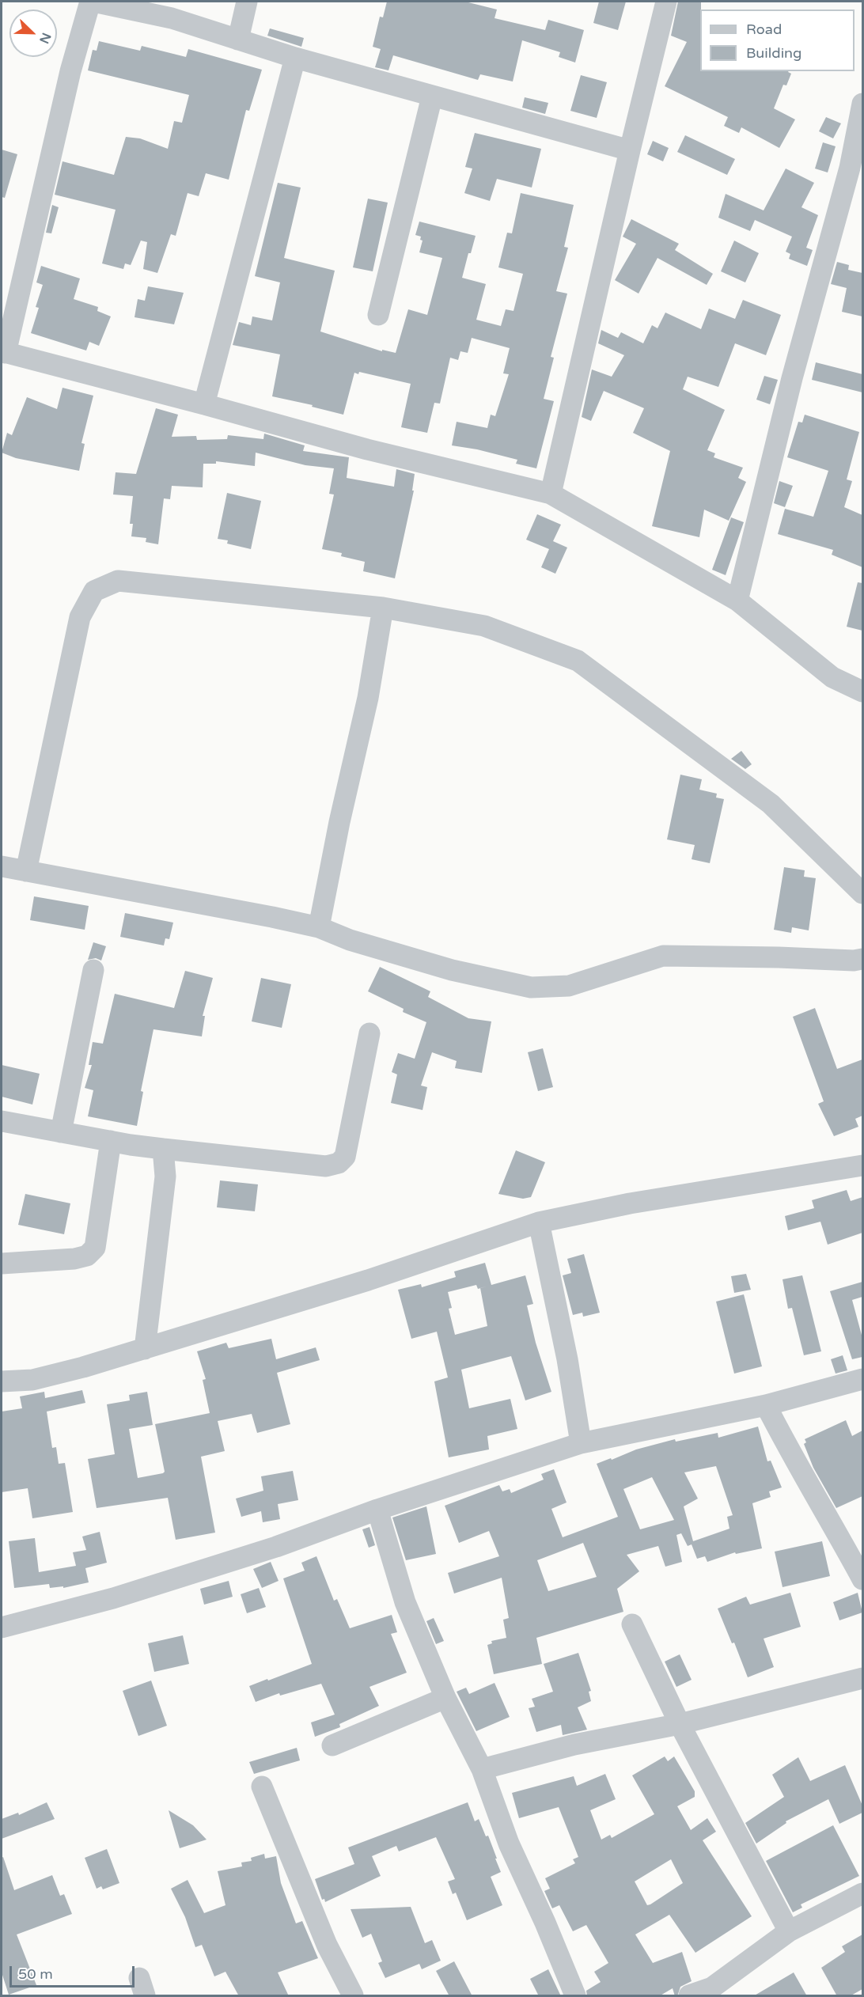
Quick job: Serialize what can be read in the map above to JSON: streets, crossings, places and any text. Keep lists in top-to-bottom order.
{
  "legend": ["Road", "Building"],
  "scale_bar": "50 m",
  "north": "bottom right"
}
